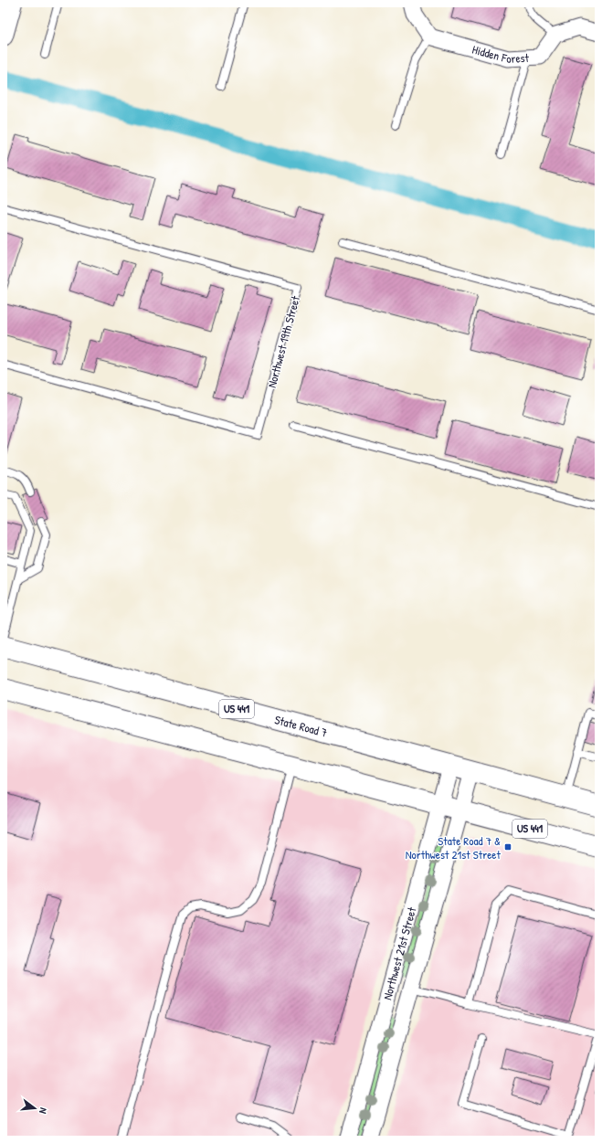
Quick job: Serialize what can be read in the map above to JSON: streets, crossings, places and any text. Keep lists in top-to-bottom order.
{
  "streets": {
    "main road": ["US 441", "State Road 7"],
    "street": ["Hidden Forest", "Northwest 21st Street"],
    "lane": ["Northwest 19th Street"]
  },
  "crossings": [
    ["US 441", "Northwest 21st Street"],
    ["State Road 7", "Northwest 21st Street"]
  ],
  "places": {
    "transit": ["State Road 7 & Northwest 21st Street"]
  },
  "north": "right"
}
